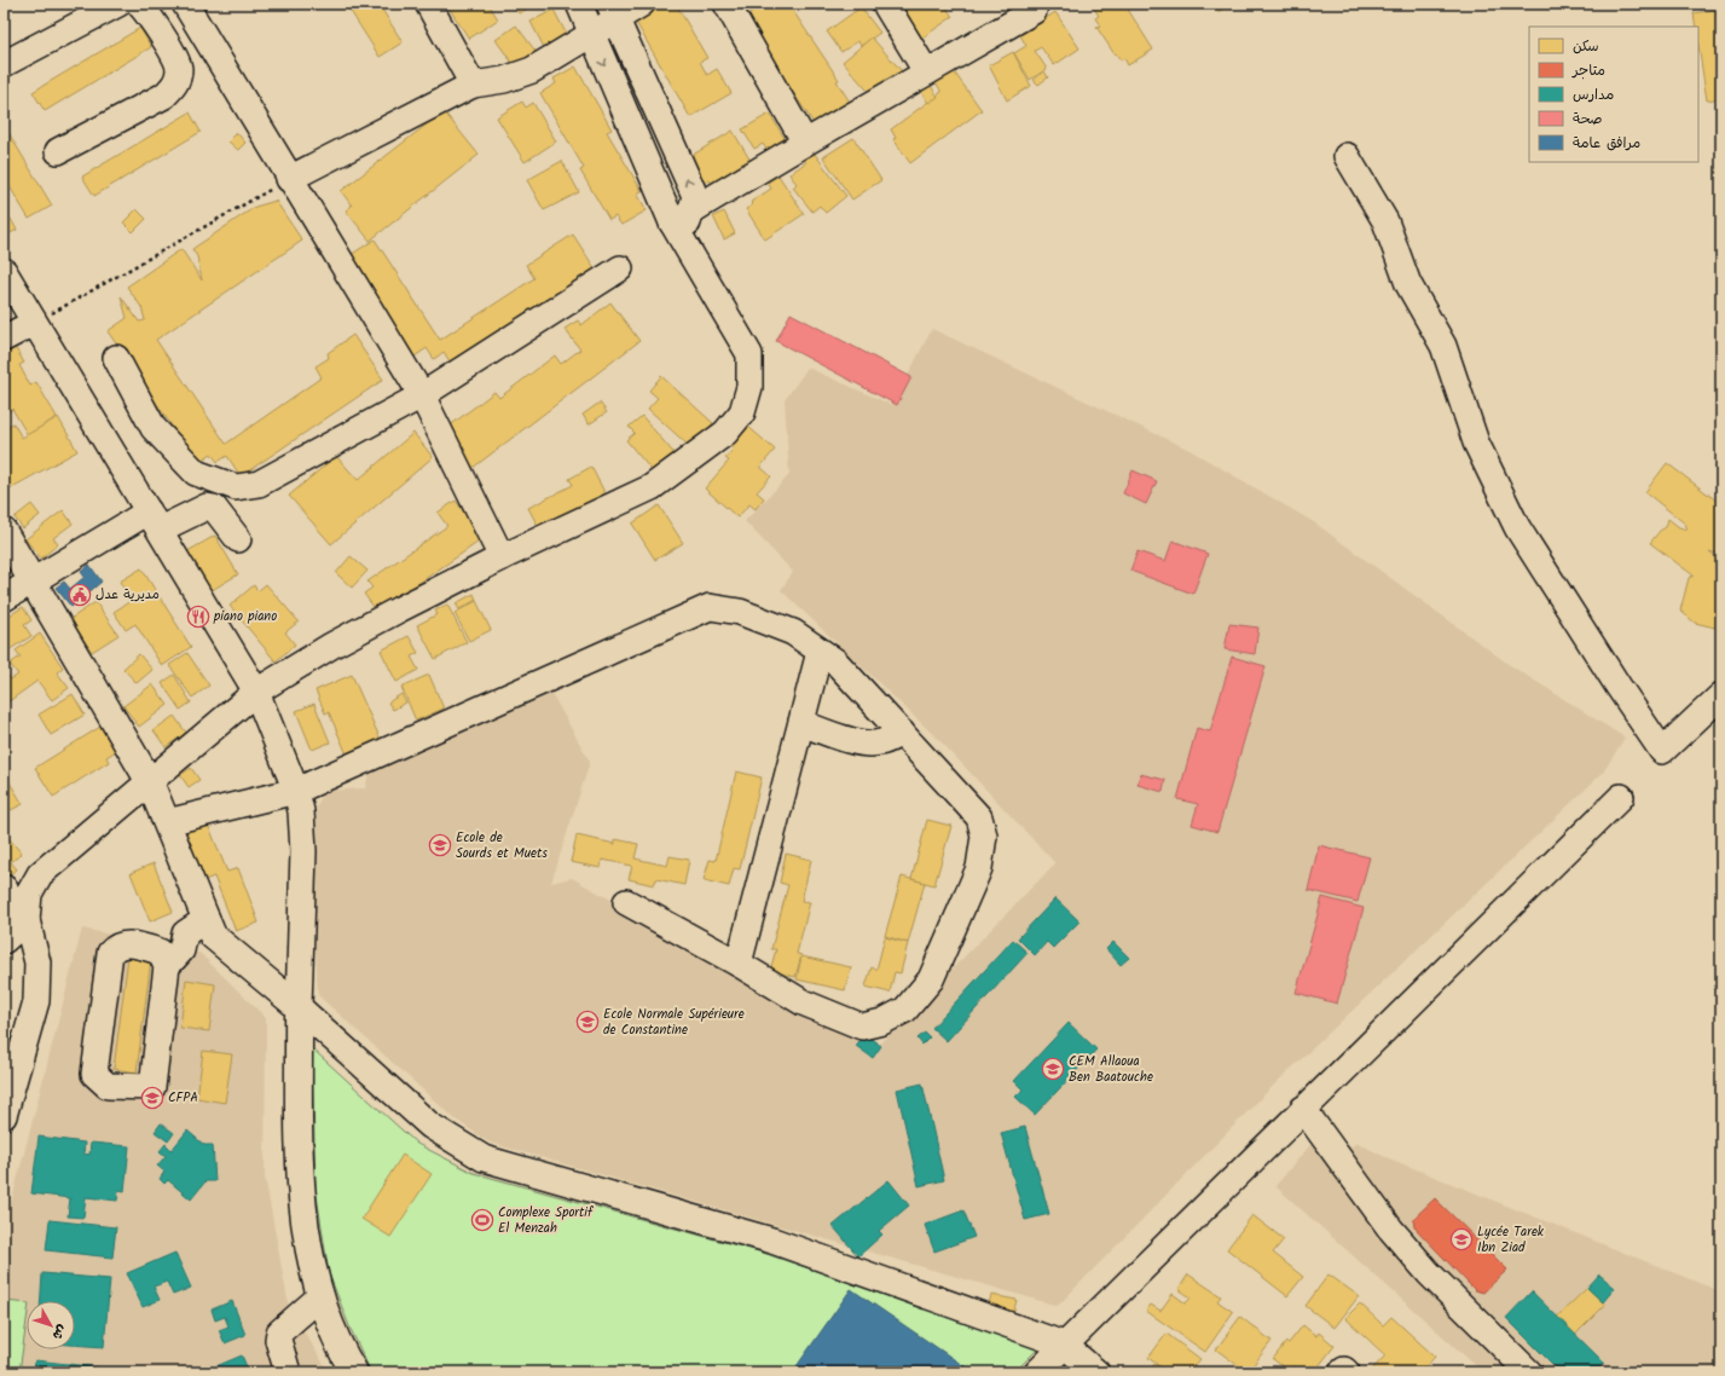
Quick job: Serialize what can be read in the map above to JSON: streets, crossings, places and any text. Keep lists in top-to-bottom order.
{
  "places": {
    "public building": ["مديرية عدل"],
    "restaurant": ["piano piano"],
    "school or university": [
      "Ecole de Sourds et Muets",
      "Ecole Normale Supérieure de Constantine",
      "CEM Allaoua Ben Baatouche",
      "CFPA",
      "Lycée Tarek Ibn Ziad"
    ],
    "sports": ["Complexe Sportif El Menzah"]
  },
  "legend": [
    "سكن",
    "متاجر",
    "مدارس",
    "صحة",
    "مرافق عامة"
  ],
  "north": "bottom right"
}
